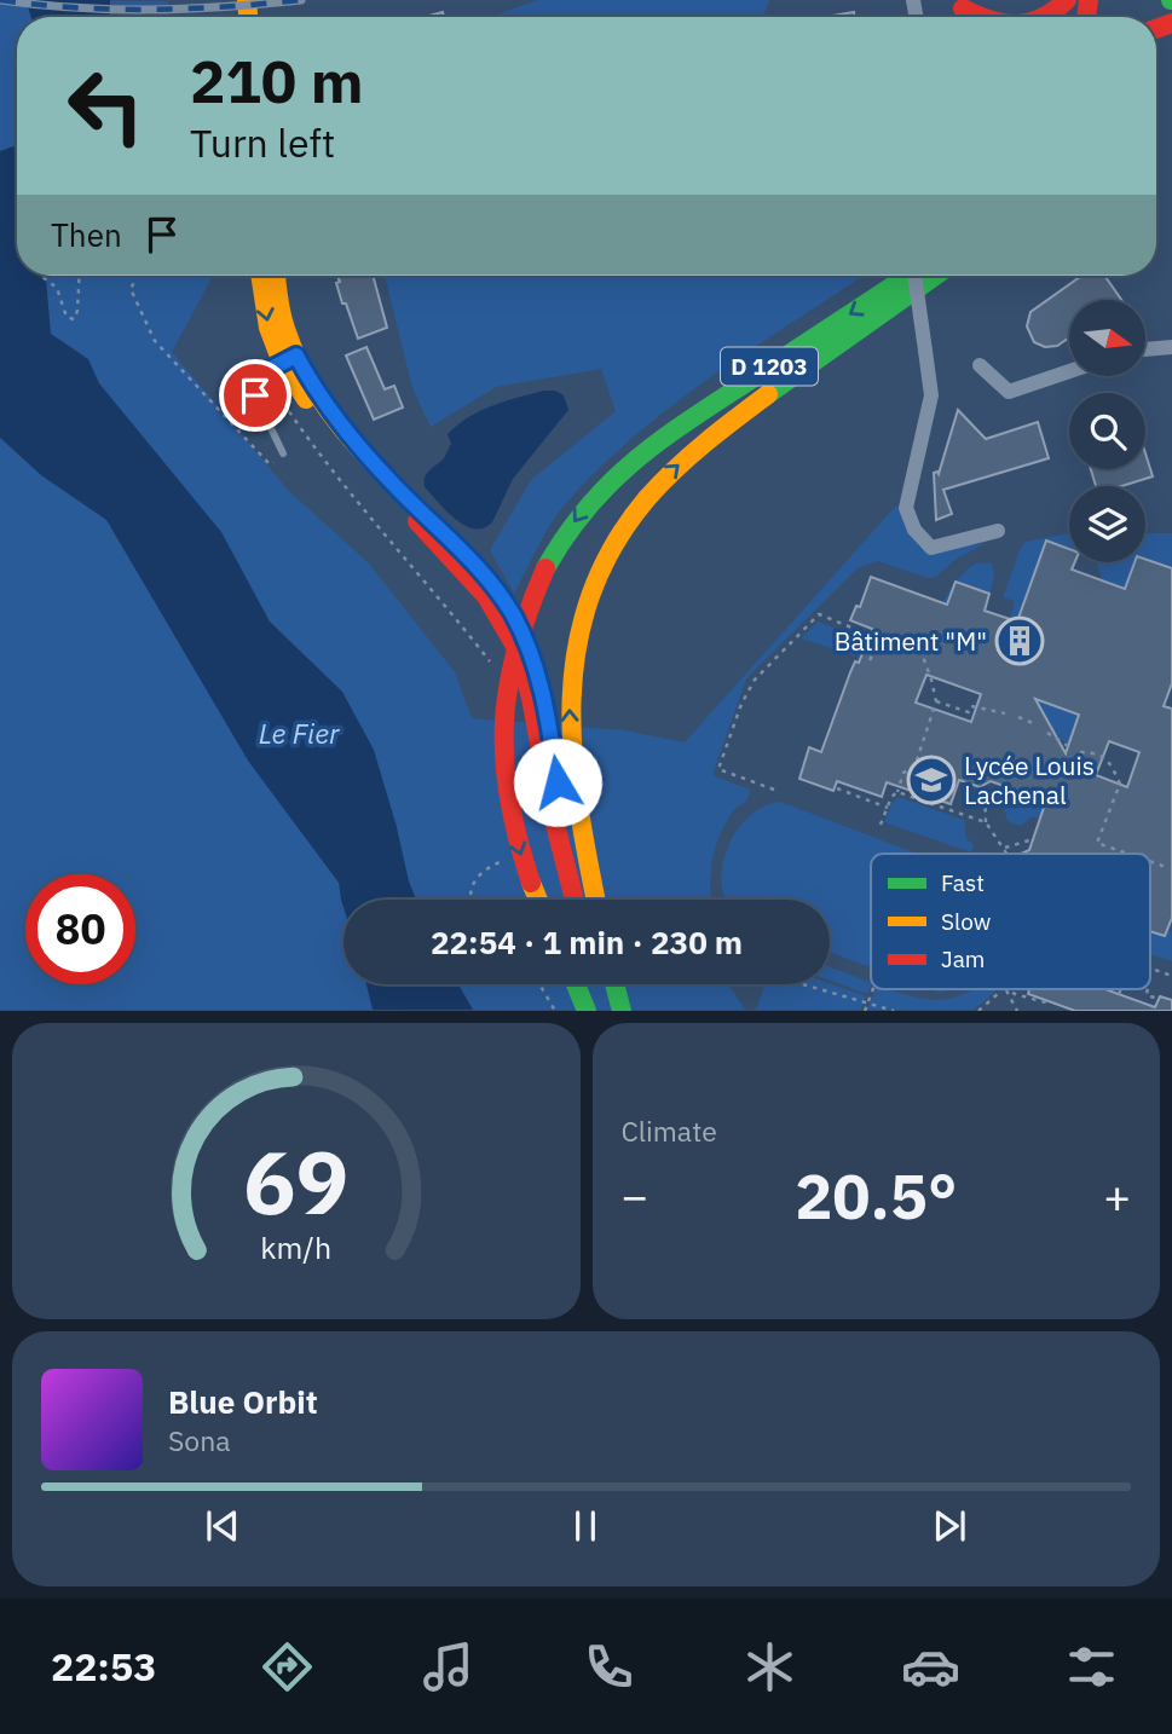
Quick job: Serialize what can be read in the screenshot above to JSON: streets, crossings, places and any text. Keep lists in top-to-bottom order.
{
  "streets": {
    "main road": ["D 1203"]
  },
  "water": ["Le Fier"],
  "places": {
    "building": ["Bâtiment \"M\""],
    "school or university": ["Lycée Louis Lachenal"]
  },
  "legend": ["Fast", "Slow", "Jam"],
  "north": "right",
  "page": {
    "turn": ["210 m", "Turn left"],
    "then": "Then",
    "limit": "80",
    "trip": "22:54 · 1 min · 230 m",
    "tile": "Climate",
    "heat": ["−", "20.5°", "+"],
    "song": ["Blue Orbit", "Sona"],
    "tabs": "22:53",
    "gauge": ["69", "km/h"]
  }
}
